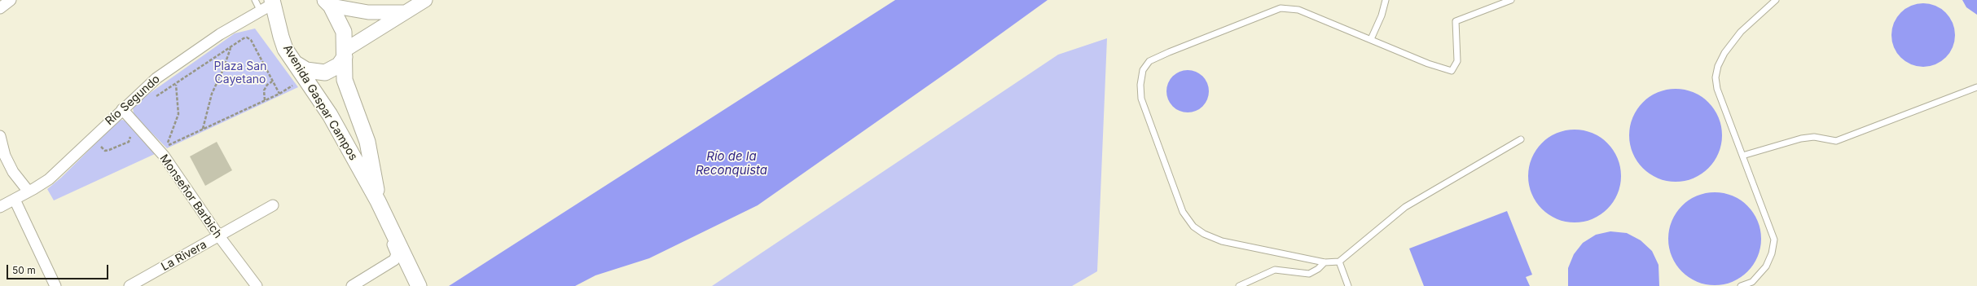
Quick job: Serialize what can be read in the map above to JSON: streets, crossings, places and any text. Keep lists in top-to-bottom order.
{
  "streets": {
    "main road": ["Avenida Gaspar Campos"],
    "street": ["Río Segundo", "Monseñor Barbich", "La Rivera"]
  },
  "crossings": [
    ["Río Segundo", "Avenida Gaspar Campos"],
    ["Río Segundo", "Monseñor Barbich"],
    ["Monseñor Barbich", "La Rivera"]
  ],
  "water": ["Río de la Reconquista"],
  "parks": ["Plaza San Cayetano"],
  "scale_bar": "50 m"
}
